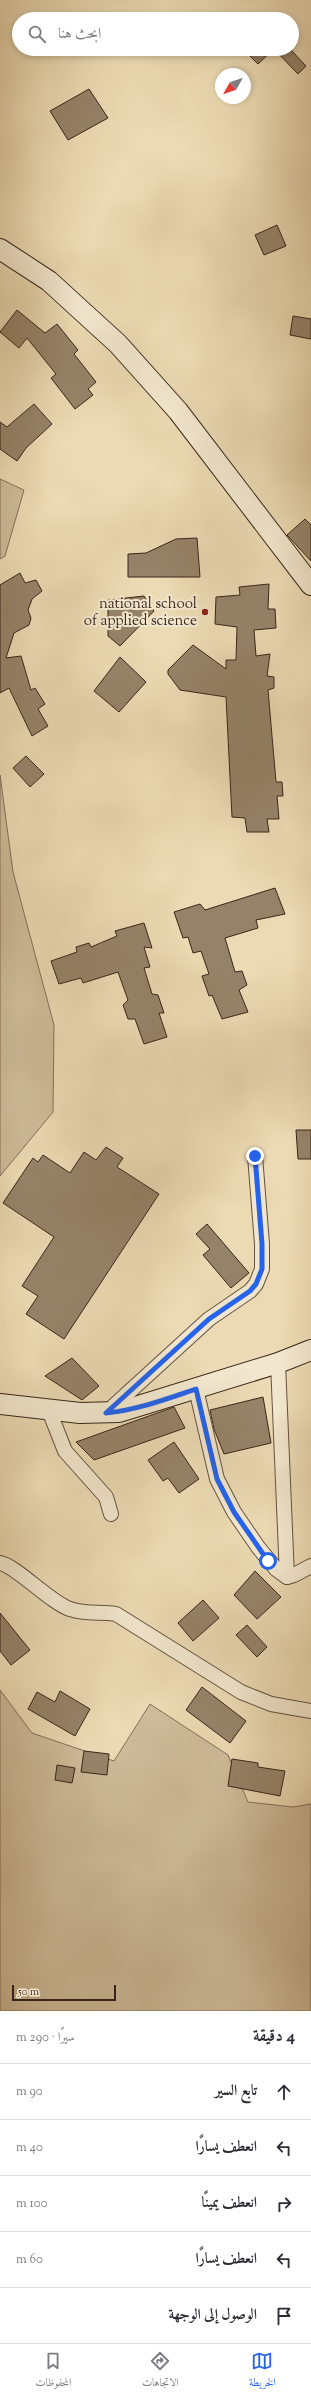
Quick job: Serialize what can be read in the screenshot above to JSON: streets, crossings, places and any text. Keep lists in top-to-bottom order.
{
  "places": ["national school of applied science"],
  "scale_bar": "50 m",
  "north": "bottom left",
  "page": {
    "search": "ابحث هنا",
    "scale": "50 m",
    "heading": ["4 دقيقة", "سيرًا · 290 m"],
    "list": [
      ["تابع السير", "90 m"],
      ["انعطف يسارًا", "40 m"],
      ["انعطف يمينًا", "100 m"],
      ["انعطف يسارًا", "60 m"],
      "الوصول إلى الوجهة"
    ],
    "nav": ["الخريطة", "الاتجاهات", "المحفوظات"]
  }
}
